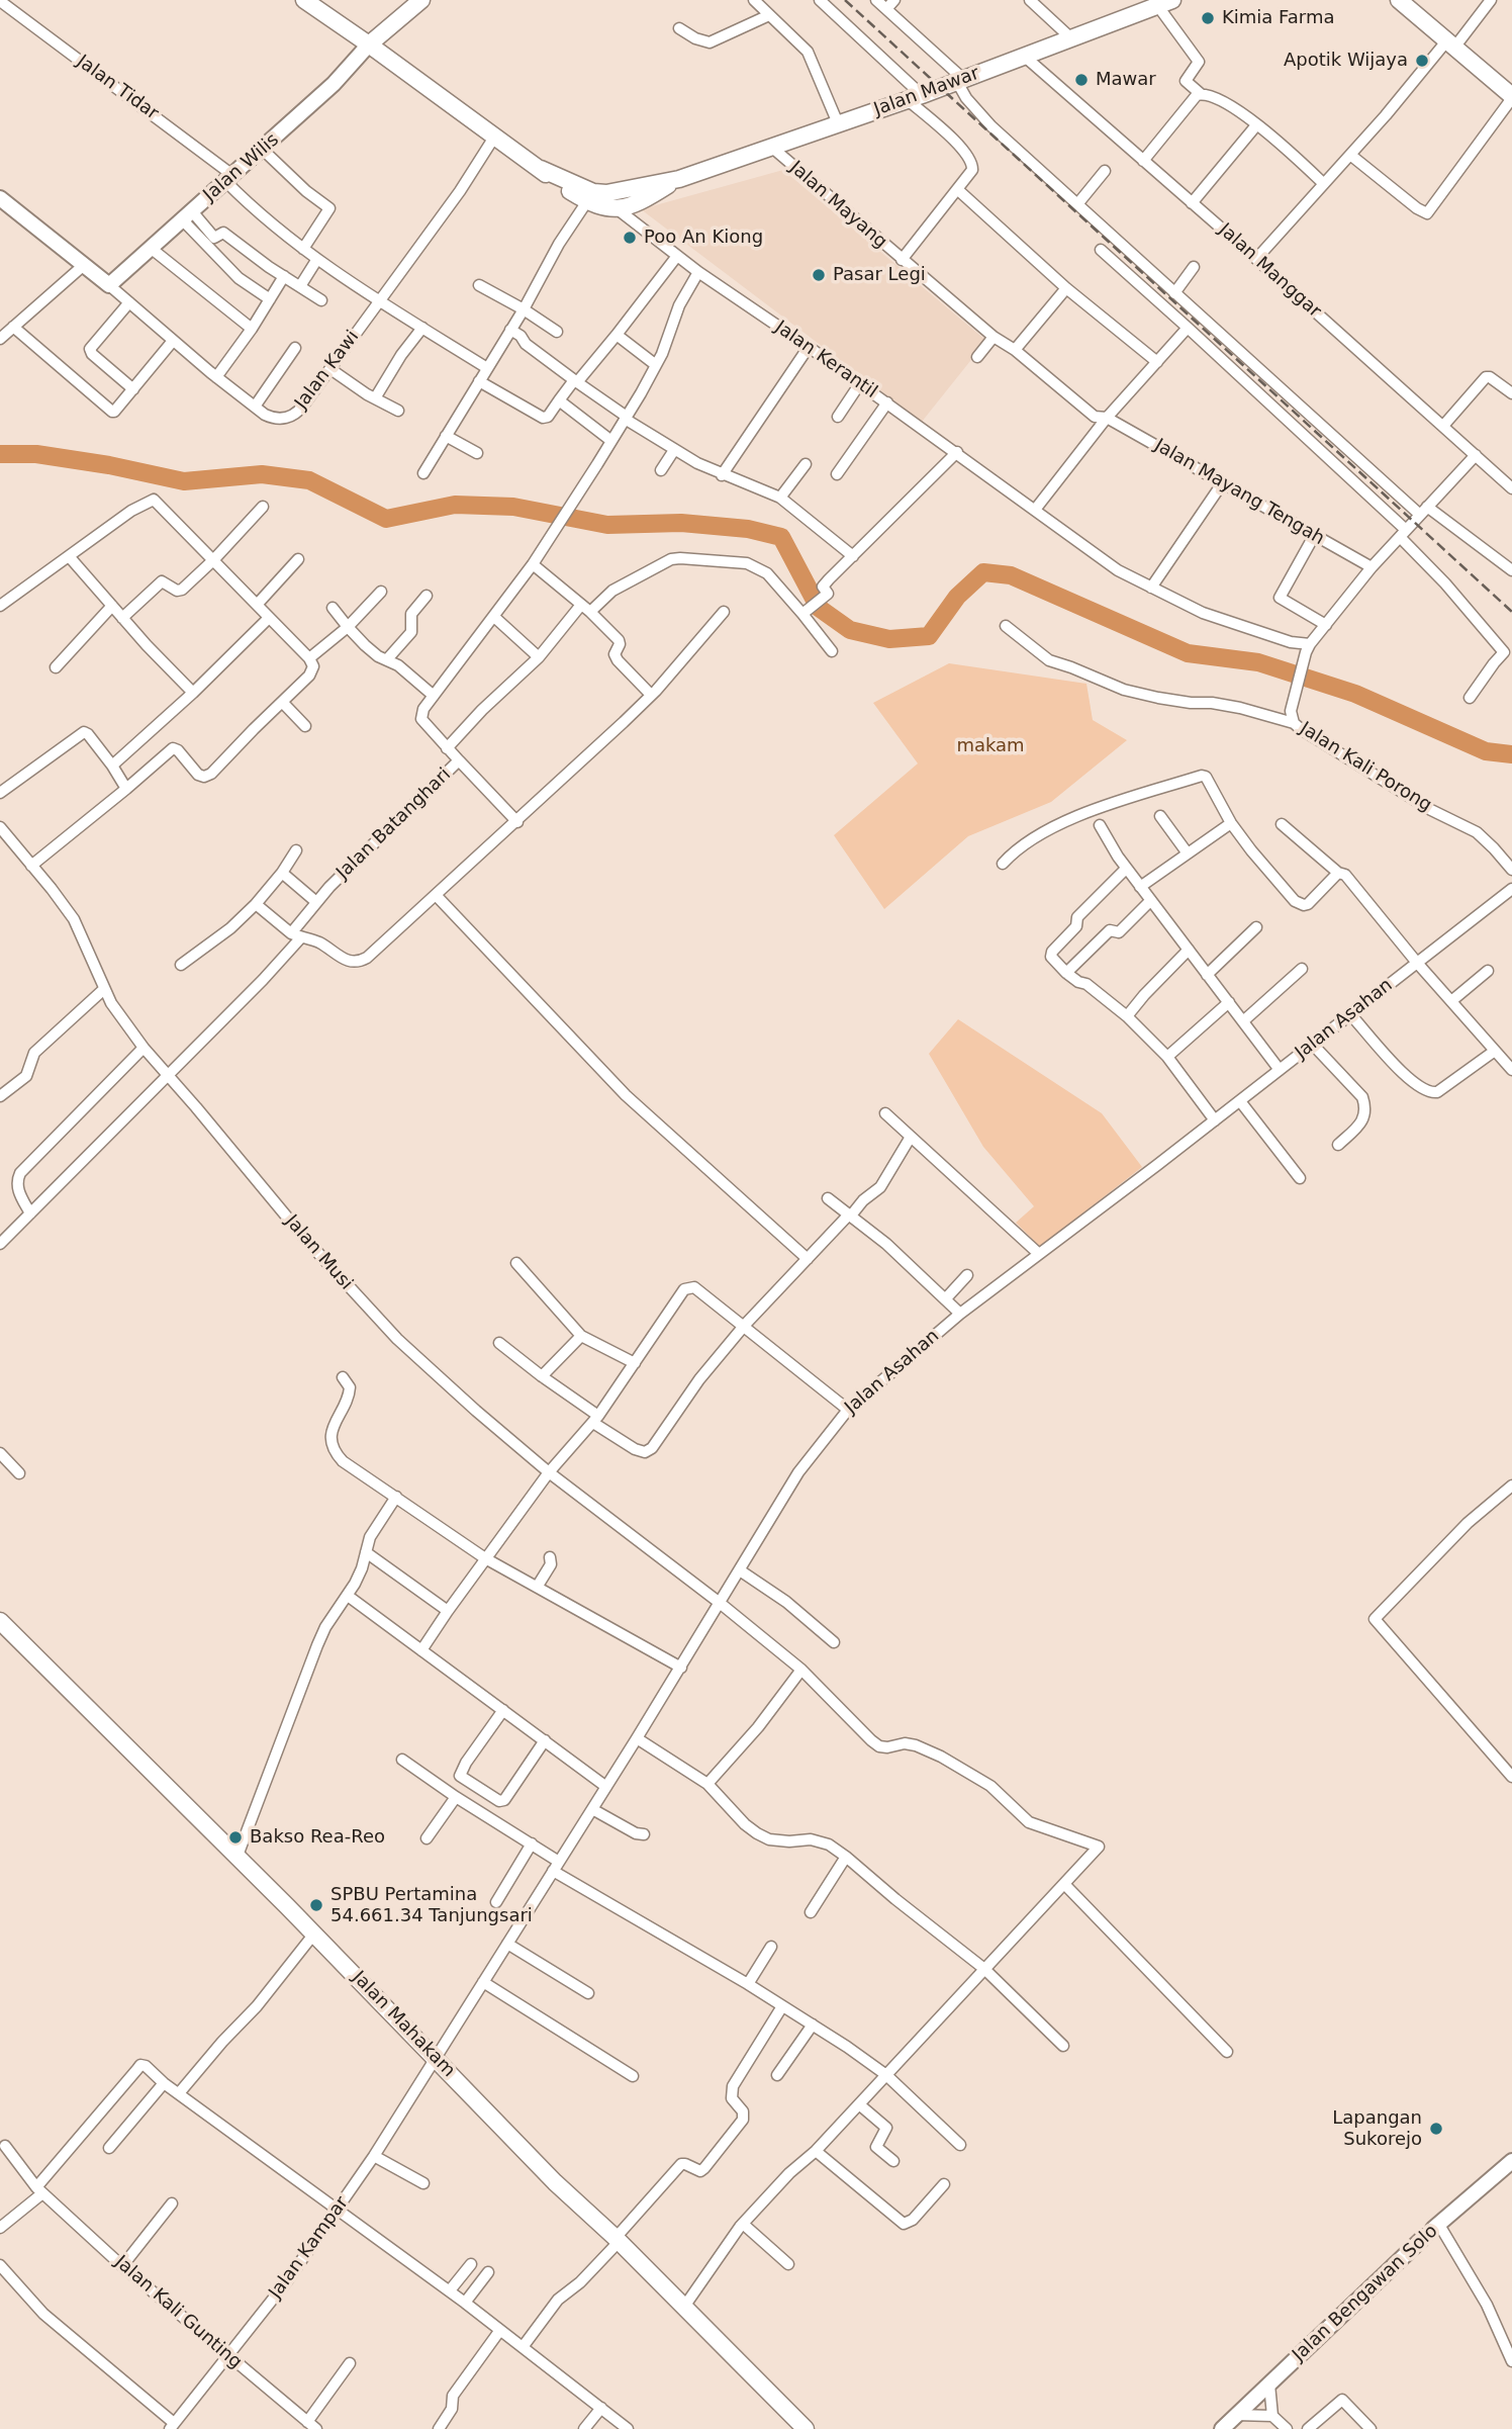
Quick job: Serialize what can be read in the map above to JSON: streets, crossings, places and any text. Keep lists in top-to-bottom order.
{
  "streets": {
    "main road": [
      "Jalan Mawar",
      "Jalan Wilis",
      "Jalan Mahakam",
      "Jalan Bengawan Solo"
    ],
    "street": [
      "Jalan Tidar",
      "Jalan Mayang",
      "Jalan Manggar",
      "Jalan Kerantil",
      "Jalan Kawi",
      "Jalan Mayang Tengah",
      "Jalan Kali Porong",
      "Jalan Batanghari",
      "Jalan Asahan",
      "Jalan Musi",
      "Jalan Kampar",
      "Jalan Kali Gunting"
    ]
  },
  "crossings": [
    ["Jalan Tidar", "Jalan Wilis"],
    ["Jalan Tidar", "Jalan Kawi"],
    ["Jalan Mawar", "Jalan Wilis"],
    ["Jalan Mawar", "Jalan Mayang"],
    ["Jalan Mawar", "Jalan Manggar"],
    ["Jalan Mawar", "Jalan Kerantil"],
    ["Jalan Mawar", "Jalan Kawi"],
    ["Jalan Wilis", "Jalan Kawi"],
    ["Jalan Mayang", "Jalan Mayang Tengah"],
    ["Jalan Manggar", "Jalan Kali Porong"],
    ["Jalan Kerantil", "Jalan Kali Porong"],
    ["Jalan Kerantil", "Jalan Batanghari"],
    ["Jalan Mayang Tengah", "Jalan Kali Porong"],
    ["Jalan Batanghari", "Jalan Musi"],
    ["Jalan Asahan", "Jalan Musi"],
    ["Jalan Asahan", "Jalan Mahakam"],
    ["Jalan Asahan", "Jalan Kampar"],
    ["Jalan Mahakam", "Jalan Kampar"],
    ["Jalan Kampar", "Jalan Kali Gunting"]
  ],
  "parks": ["makam"],
  "places": [
    "Kimia Farma",
    "Apotik Wijaya",
    "Mawar",
    "Poo An Kiong",
    "Pasar Legi",
    "Bakso Rea-Reo",
    "SPBU Pertamina 54.661.34 Tanjungsari",
    "Lapangan Sukorejo"
  ]
}
